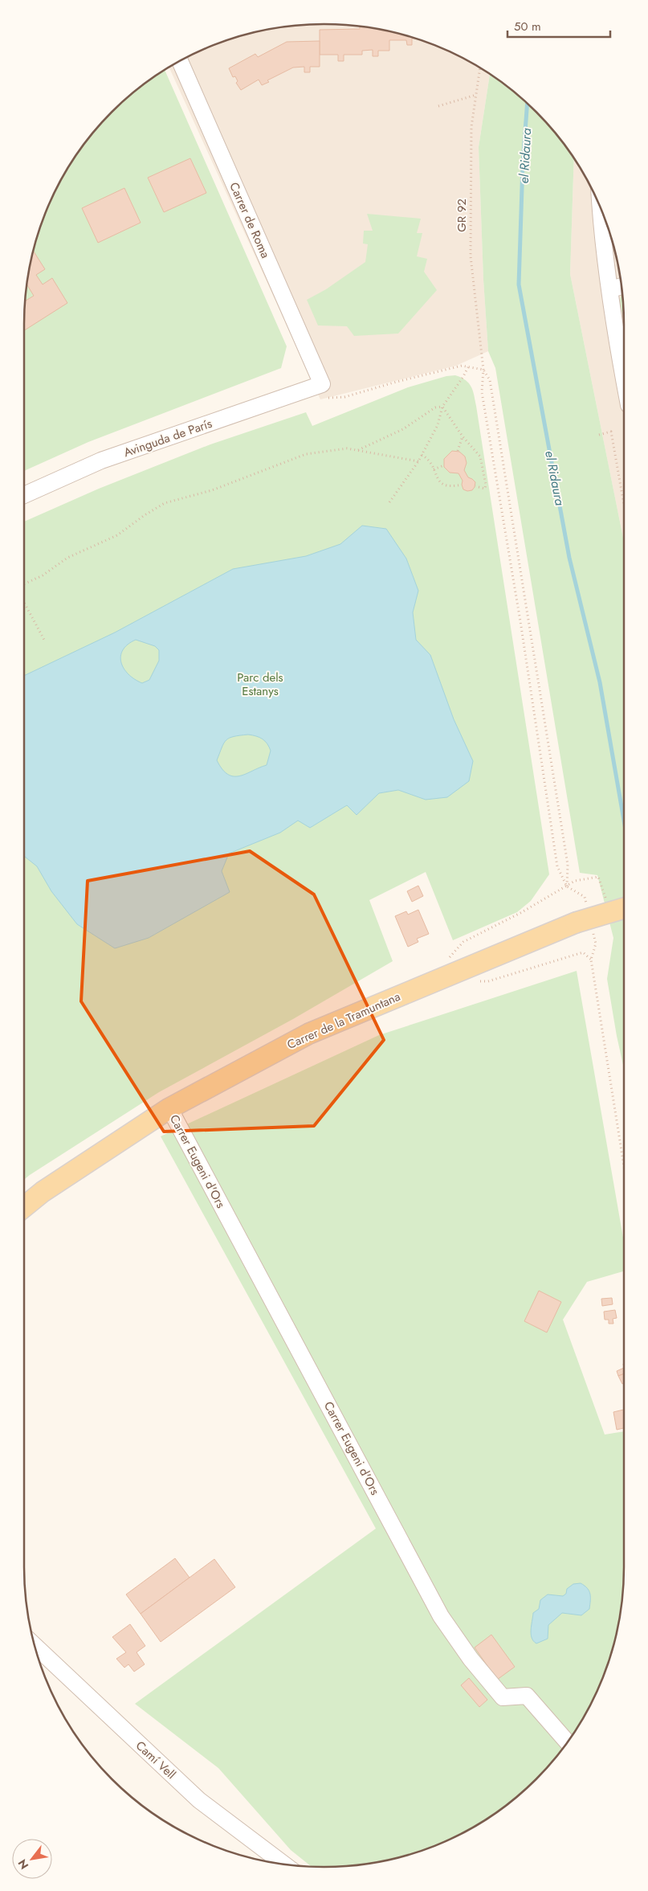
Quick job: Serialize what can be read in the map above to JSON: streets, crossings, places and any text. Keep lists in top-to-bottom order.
{
  "streets": {
    "main road": ["Carrer de la Tramuntana"],
    "street": [
      "Carrer de Roma",
      "Avinguda de París",
      "Carrer Eugeni d'Ors",
      "Camí Vell"
    ],
    "path": ["GR 92"]
  },
  "crossings": [
    ["Carrer de Roma", "Avinguda de París"],
    ["Carrer de la Tramuntana", "Carrer Eugeni d'Ors"]
  ],
  "water": ["el Ridaura"],
  "parks": ["Parc dels Estanys"],
  "scale_bar": "50 m",
  "north": "bottom left"
}
